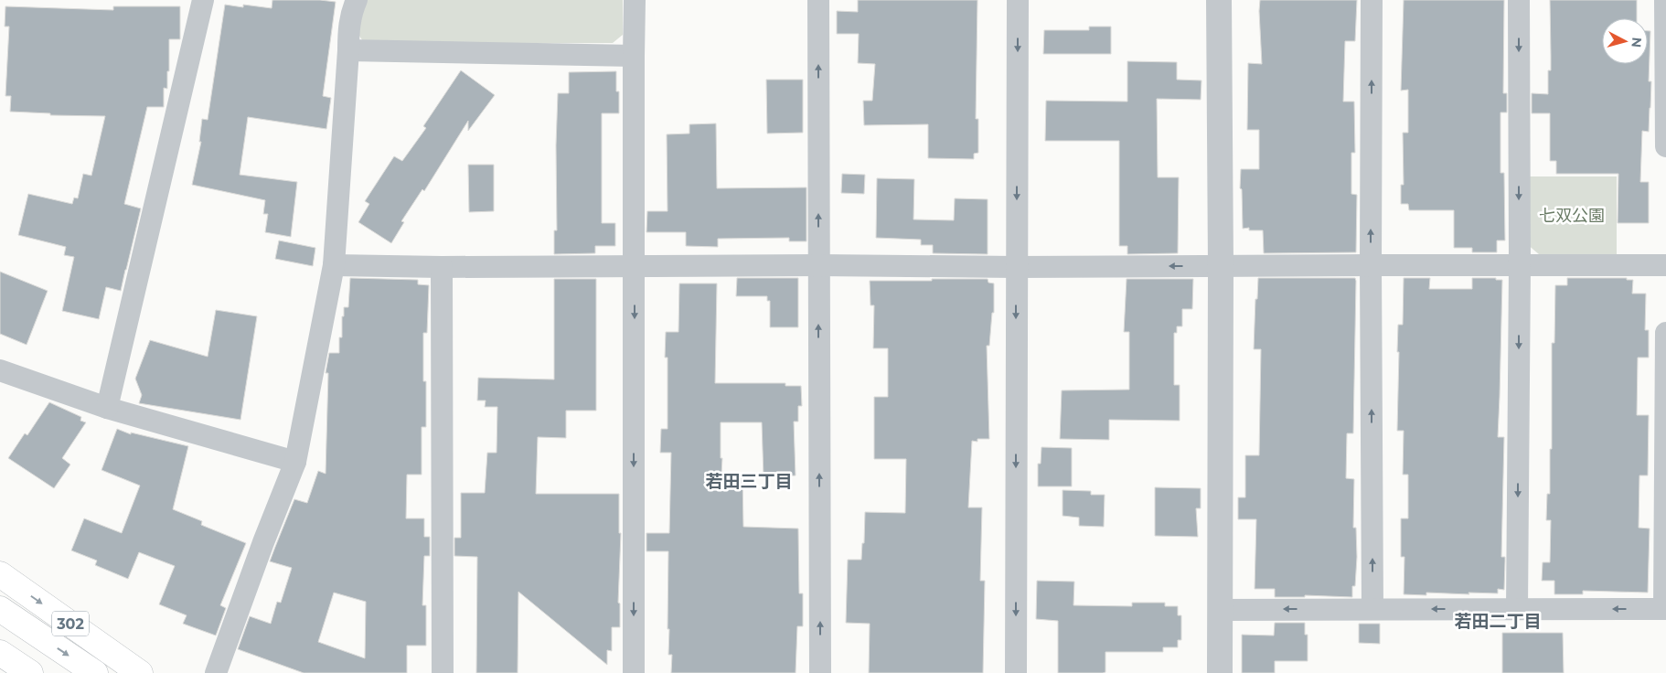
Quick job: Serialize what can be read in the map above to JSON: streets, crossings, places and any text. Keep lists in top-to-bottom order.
{
  "streets": {
    "highway": ["302"]
  },
  "districts": ["若田三丁目", "若田二丁目"],
  "parks": ["七双公園"],
  "north": "right"
}
